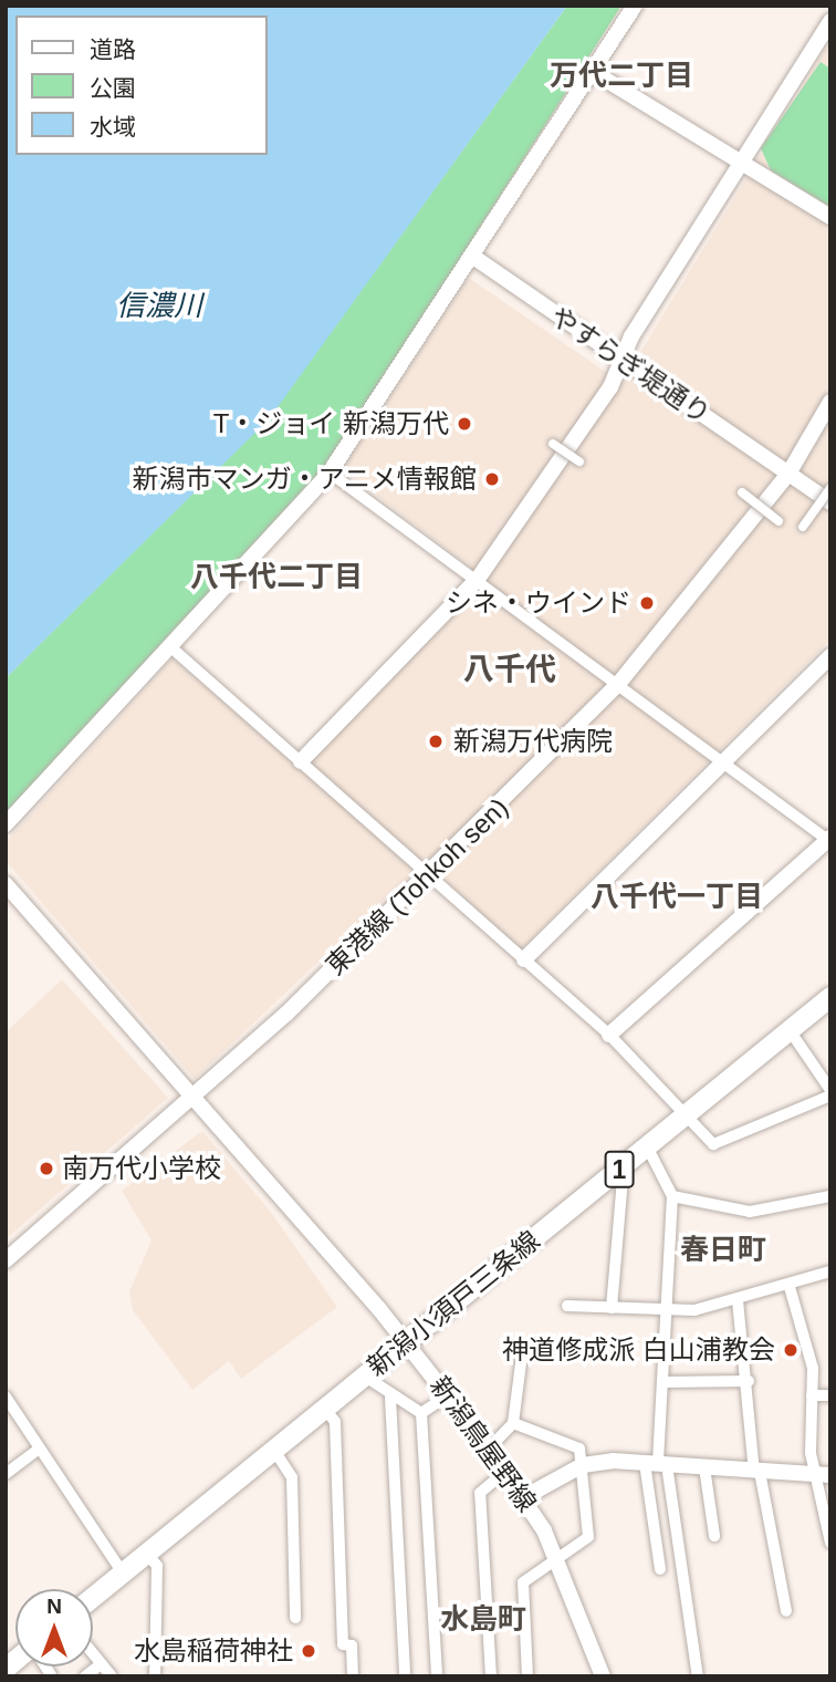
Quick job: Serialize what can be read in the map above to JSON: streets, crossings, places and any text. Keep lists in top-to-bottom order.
{
  "streets": {
    "main road": ["1", "新潟小須戸三条線"],
    "street": ["やすらぎ堤通り", "東港線 (Tohkoh sen)", "新潟鳥屋野線"]
  },
  "crossings": [
    ["やすらぎ堤通り", "東港線 (Tohkoh sen)"],
    ["東港線 (Tohkoh sen)", "新潟鳥屋野線"],
    ["新潟小須戸三条線", "新潟鳥屋野線"]
  ],
  "districts": [
    "万代二丁目",
    "八千代二丁目",
    "八千代",
    "八千代一丁目",
    "春日町",
    "水島町"
  ],
  "water": ["信濃川"],
  "places": [
    "T・ジョイ 新潟万代",
    "新潟市マンガ・アニメ情報館",
    "シネ・ウインド",
    "新潟万代病院",
    "南万代小学校",
    "神道修成派 白山浦教会",
    "水島稲荷神社"
  ],
  "legend": ["道路", "公園", "水域"],
  "north": "top"
}
